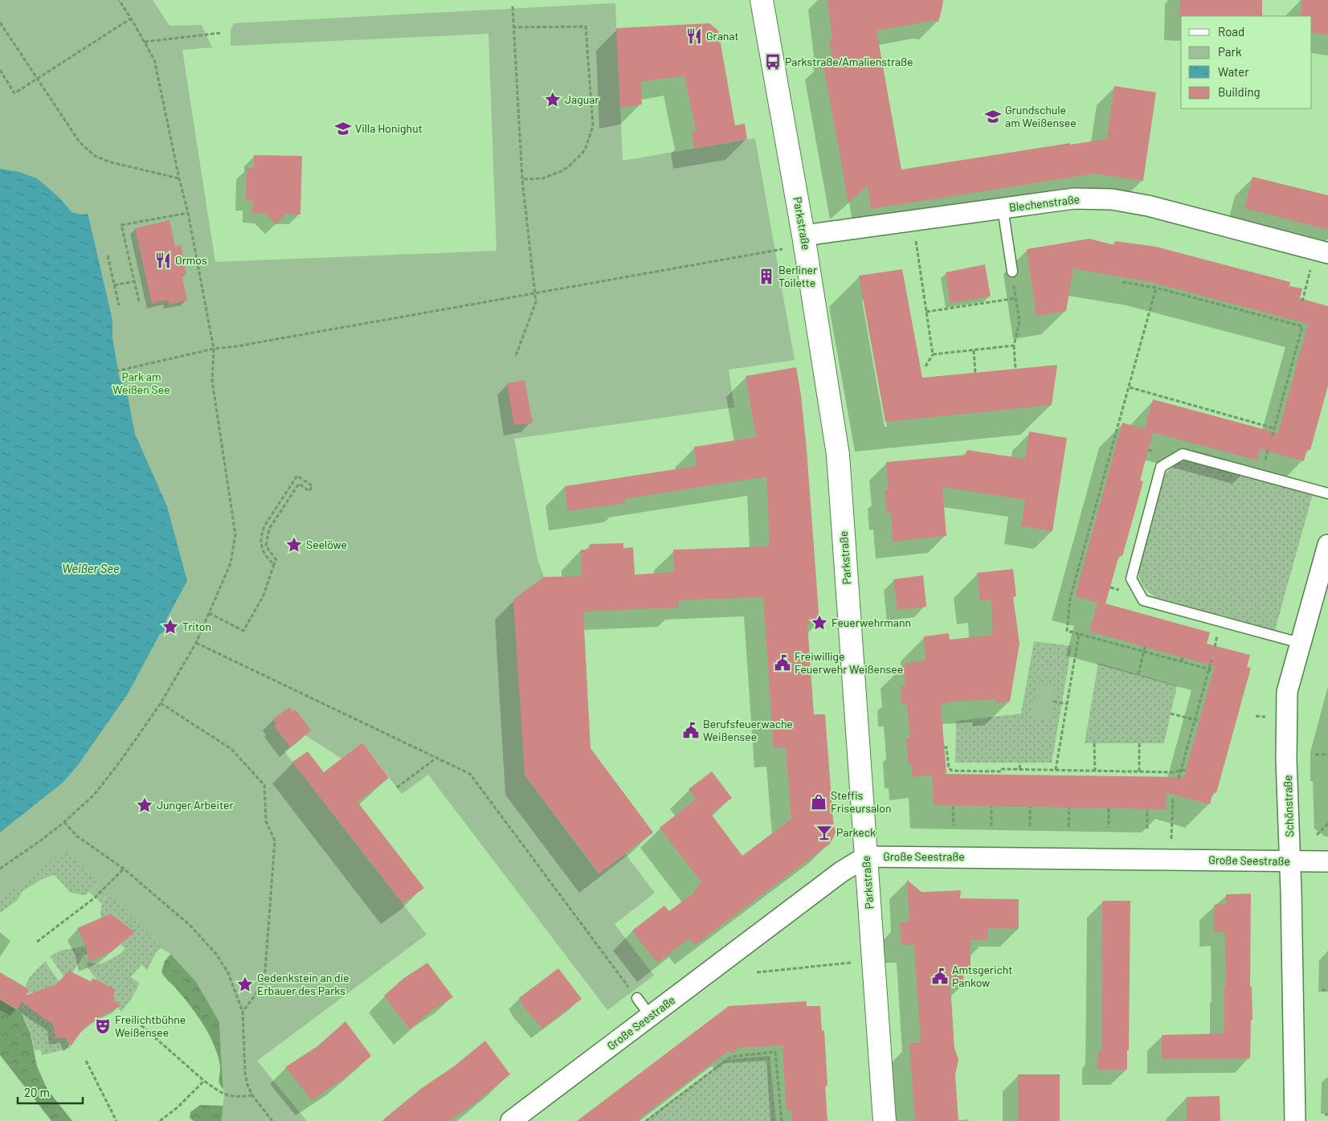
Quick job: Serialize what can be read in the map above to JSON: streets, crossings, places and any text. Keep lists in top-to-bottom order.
{
  "streets": {
    "street": [
      "Blechenstraße",
      "Parkstraße",
      "Schönstraße",
      "Große Seestraße"
    ]
  },
  "crossings": [
    ["Blechenstraße", "Parkstraße"],
    ["Parkstraße", "Große Seestraße"],
    ["Schönstraße", "Große Seestraße"]
  ],
  "water": ["Weißer See"],
  "parks": ["Park am Weißen See"],
  "places": {
    "restaurant": ["Granat", "Ormos"],
    "bus stop": ["Parkstraße/Amalienstraße"],
    "place": [
      "Jaguar",
      "Seelöwe",
      "Feuerwehrmann",
      "Triton",
      "Junger Arbeiter",
      "Gedenkstein an die Erbauer des Parks"
    ],
    "school or university": ["Grundschule am Weißensee", "Villa Honighut"],
    "building": ["Berliner Toilette"],
    "public building": ["Freiwillige Feuerwehr Weißensee", "Berufsfeuerwache Weißensee", "Amtsgericht Pankow"],
    "shop": ["Steffis Friseursalon"],
    "bar": ["Parkeck"],
    "theatre": ["Freilichtbühne Weißensee"]
  },
  "legend": [
    "Road",
    "Park",
    "Water",
    "Building"
  ],
  "scale_bar": "20 m"
}
